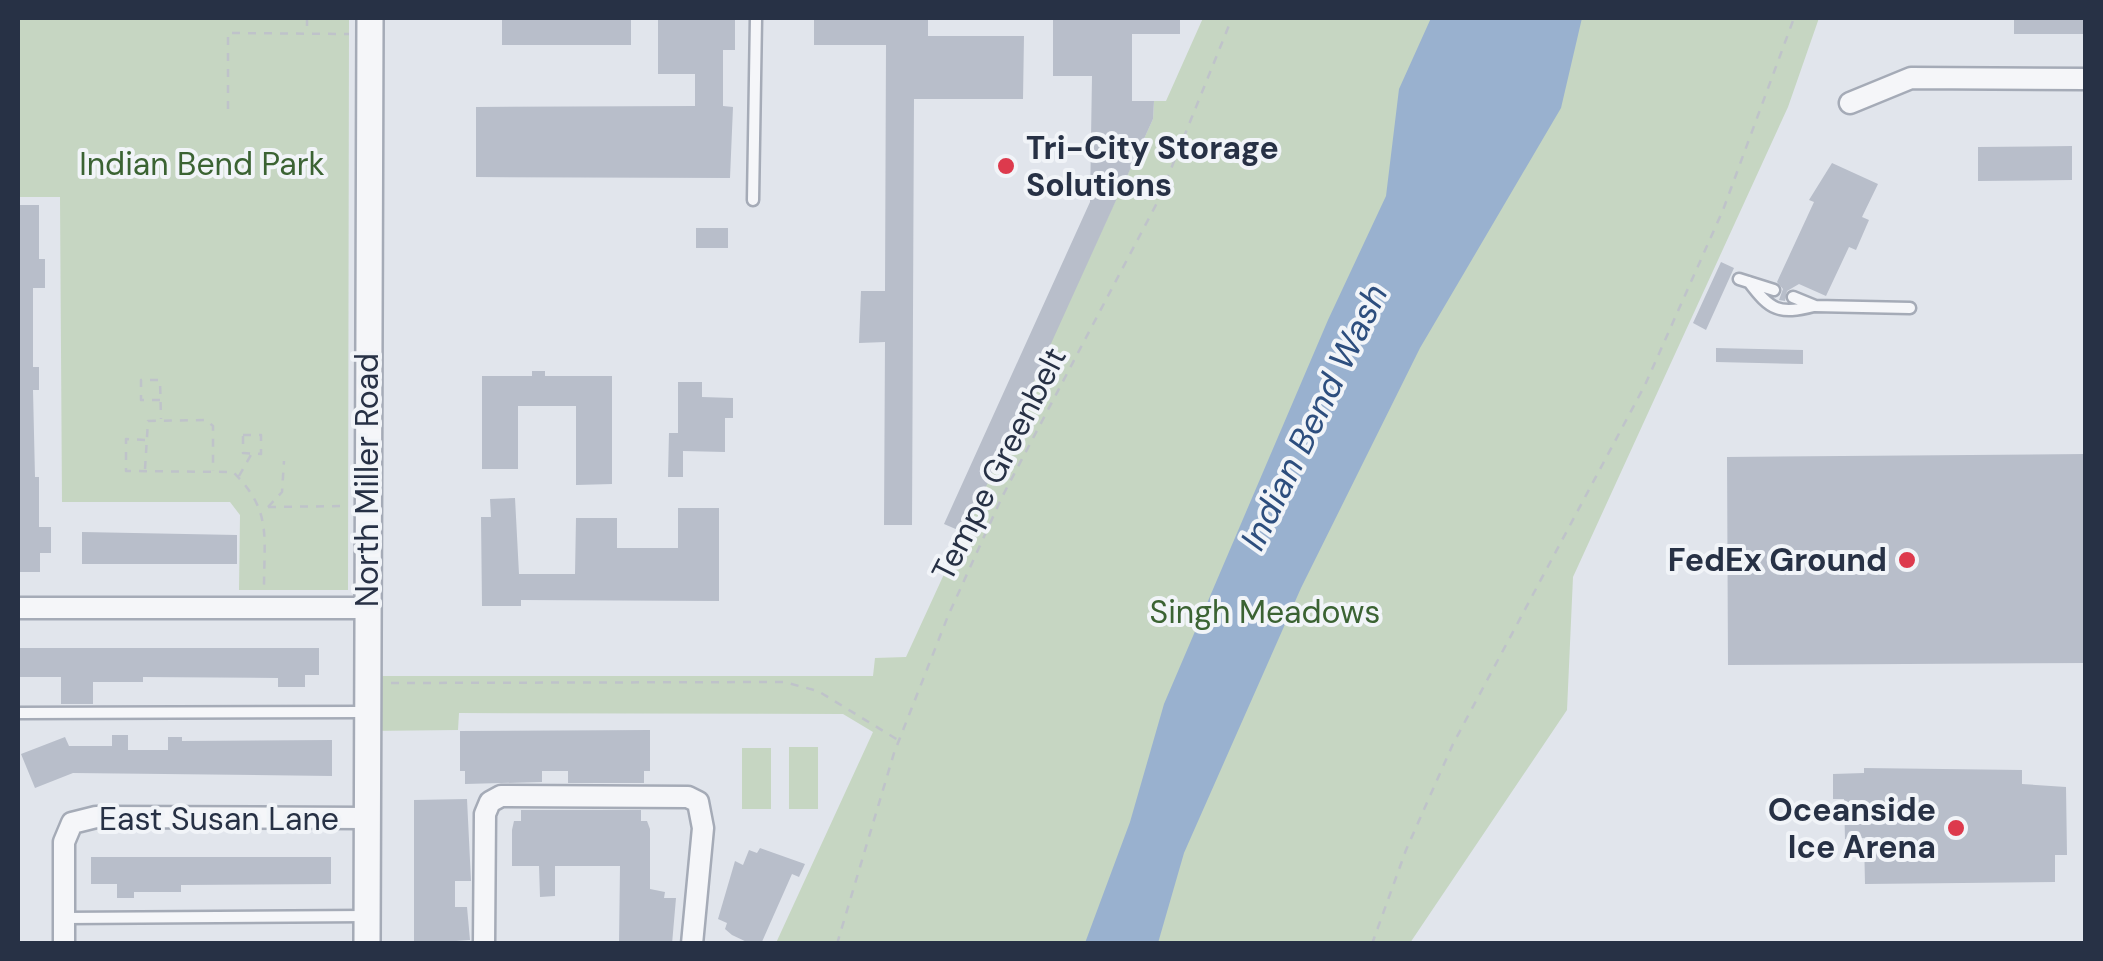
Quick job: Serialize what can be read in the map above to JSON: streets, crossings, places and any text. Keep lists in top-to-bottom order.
{
  "streets": {
    "street": ["North Miller Road", "East Susan Lane"],
    "path": ["Tempe Greenbelt"]
  },
  "crossings": [
    ["North Miller Road", "East Susan Lane"]
  ],
  "water": ["Indian Bend Wash"],
  "parks": ["Indian Bend Park", "Singh Meadows"],
  "places": ["Tri-City Storage Solutions", "FedEx Ground", "Oceanside Ice Arena"]
}
